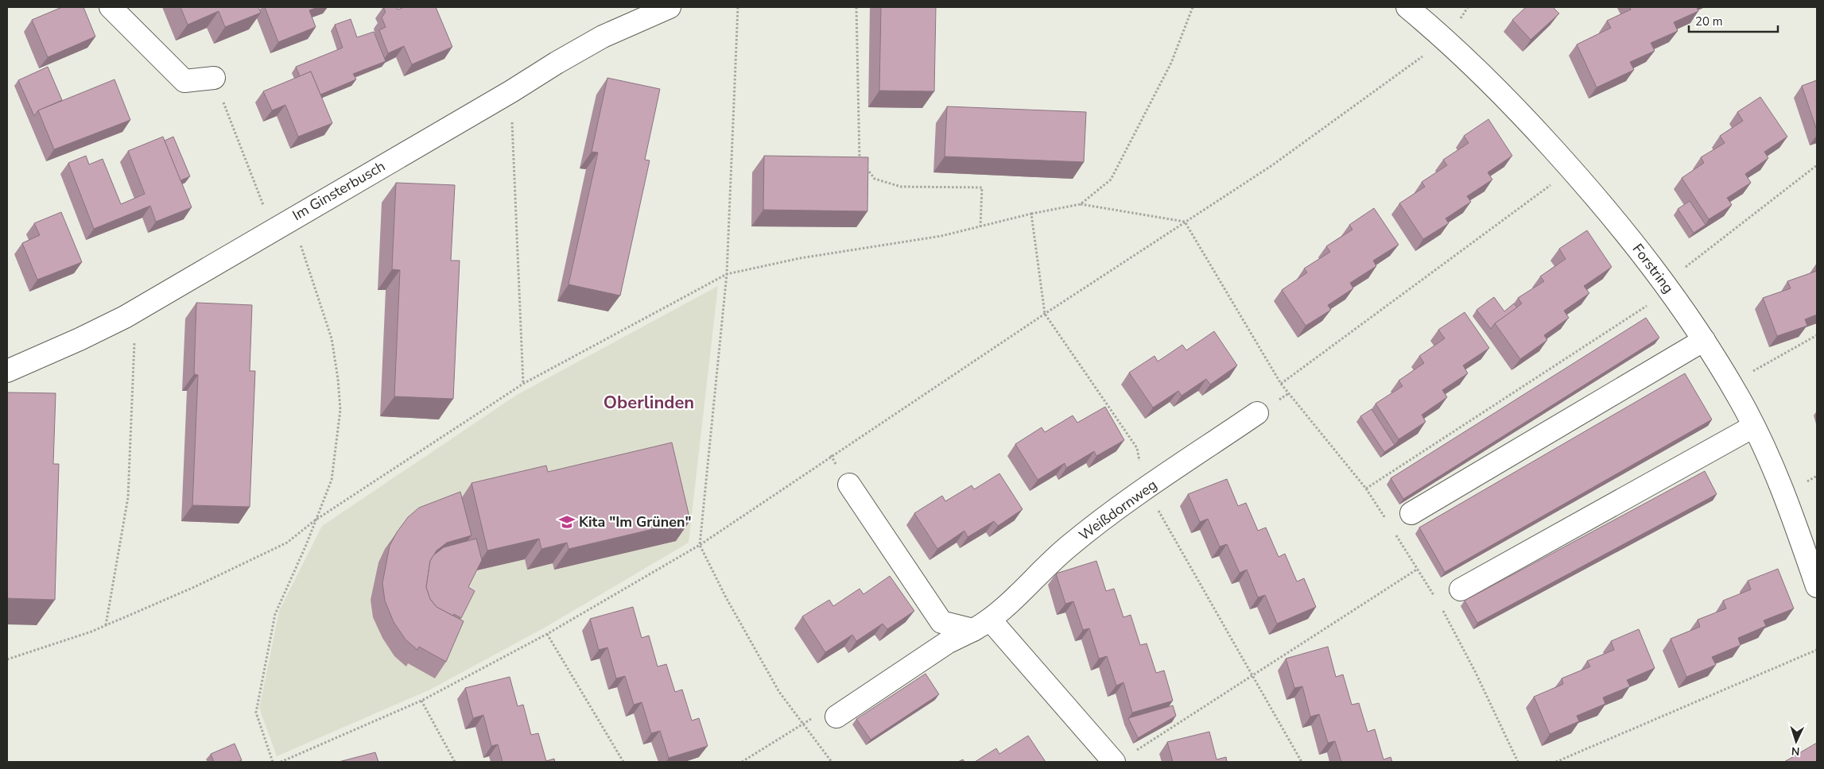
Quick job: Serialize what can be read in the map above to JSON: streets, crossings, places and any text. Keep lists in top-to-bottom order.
{
  "streets": {
    "street": ["Im Ginsterbusch", "Forstring", "Weißdornweg"]
  },
  "districts": ["Oberlinden"],
  "places": {
    "school or university": ["Kita \"Im Grünen\""]
  },
  "scale_bar": "20 m",
  "north": "bottom"
}
